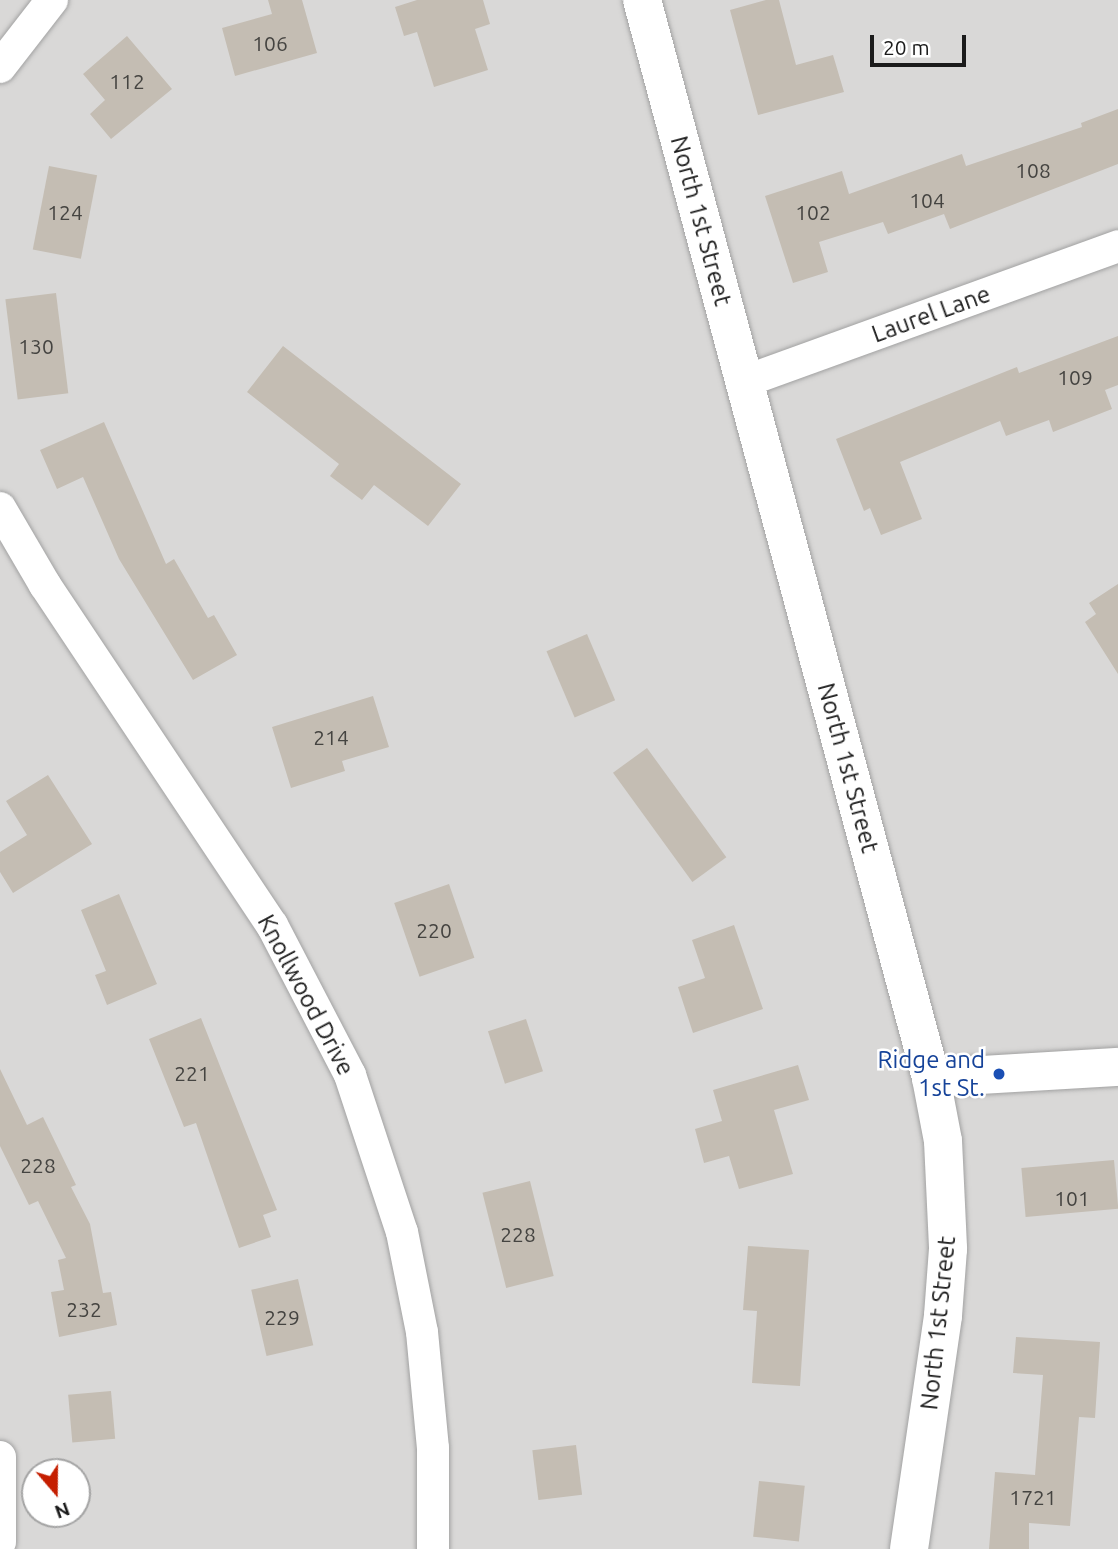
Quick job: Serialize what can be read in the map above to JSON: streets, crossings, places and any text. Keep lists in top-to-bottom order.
{
  "streets": {
    "street": ["North 1st Street", "Laurel Lane", "Knollwood Drive"]
  },
  "crossings": [
    ["North 1st Street", "Laurel Lane"]
  ],
  "places": ["Ridge and 1st St."],
  "house_numbers": [
    "106",
    "112",
    "108",
    "104",
    "124",
    "102",
    "130",
    "109",
    "214",
    "220",
    "221",
    "228",
    "101",
    "228",
    "232",
    "229",
    "1721"
  ],
  "scale_bar": "20 m",
  "north": "bottom"
}
